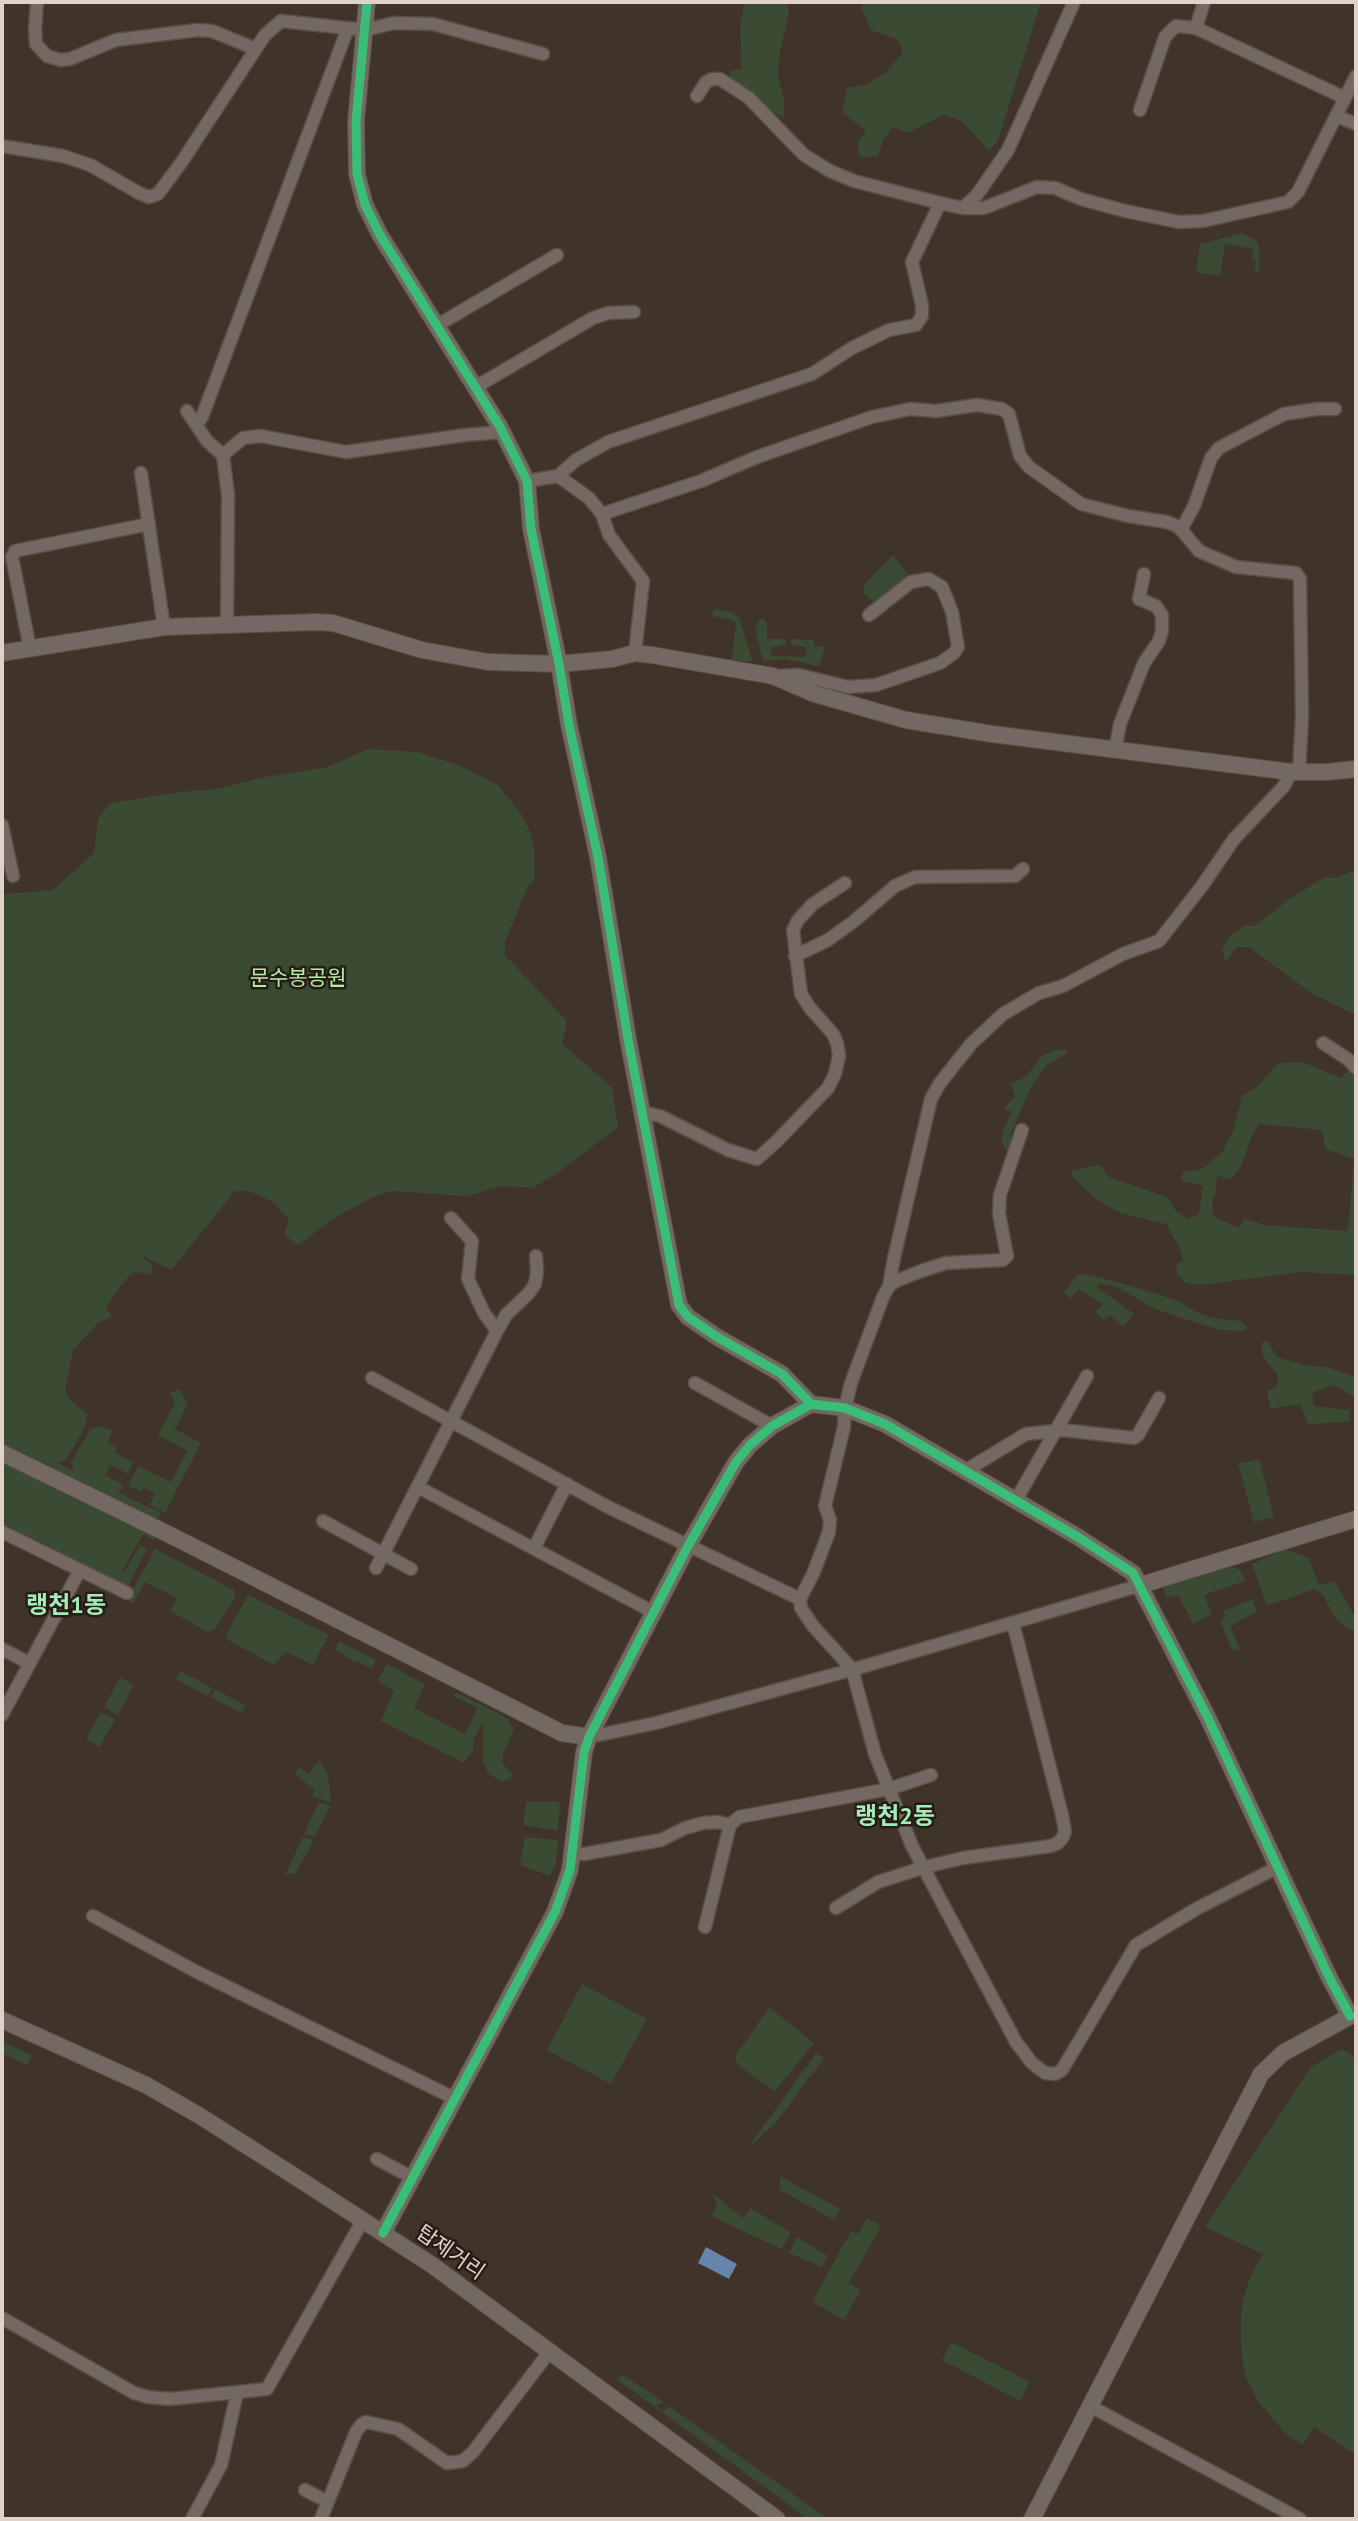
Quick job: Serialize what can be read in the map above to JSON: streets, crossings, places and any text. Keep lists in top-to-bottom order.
{
  "streets": {
    "street": ["탑제거리"]
  },
  "districts": ["랭천1동", "랭천2동"],
  "parks": ["문수봉공원"]
}
